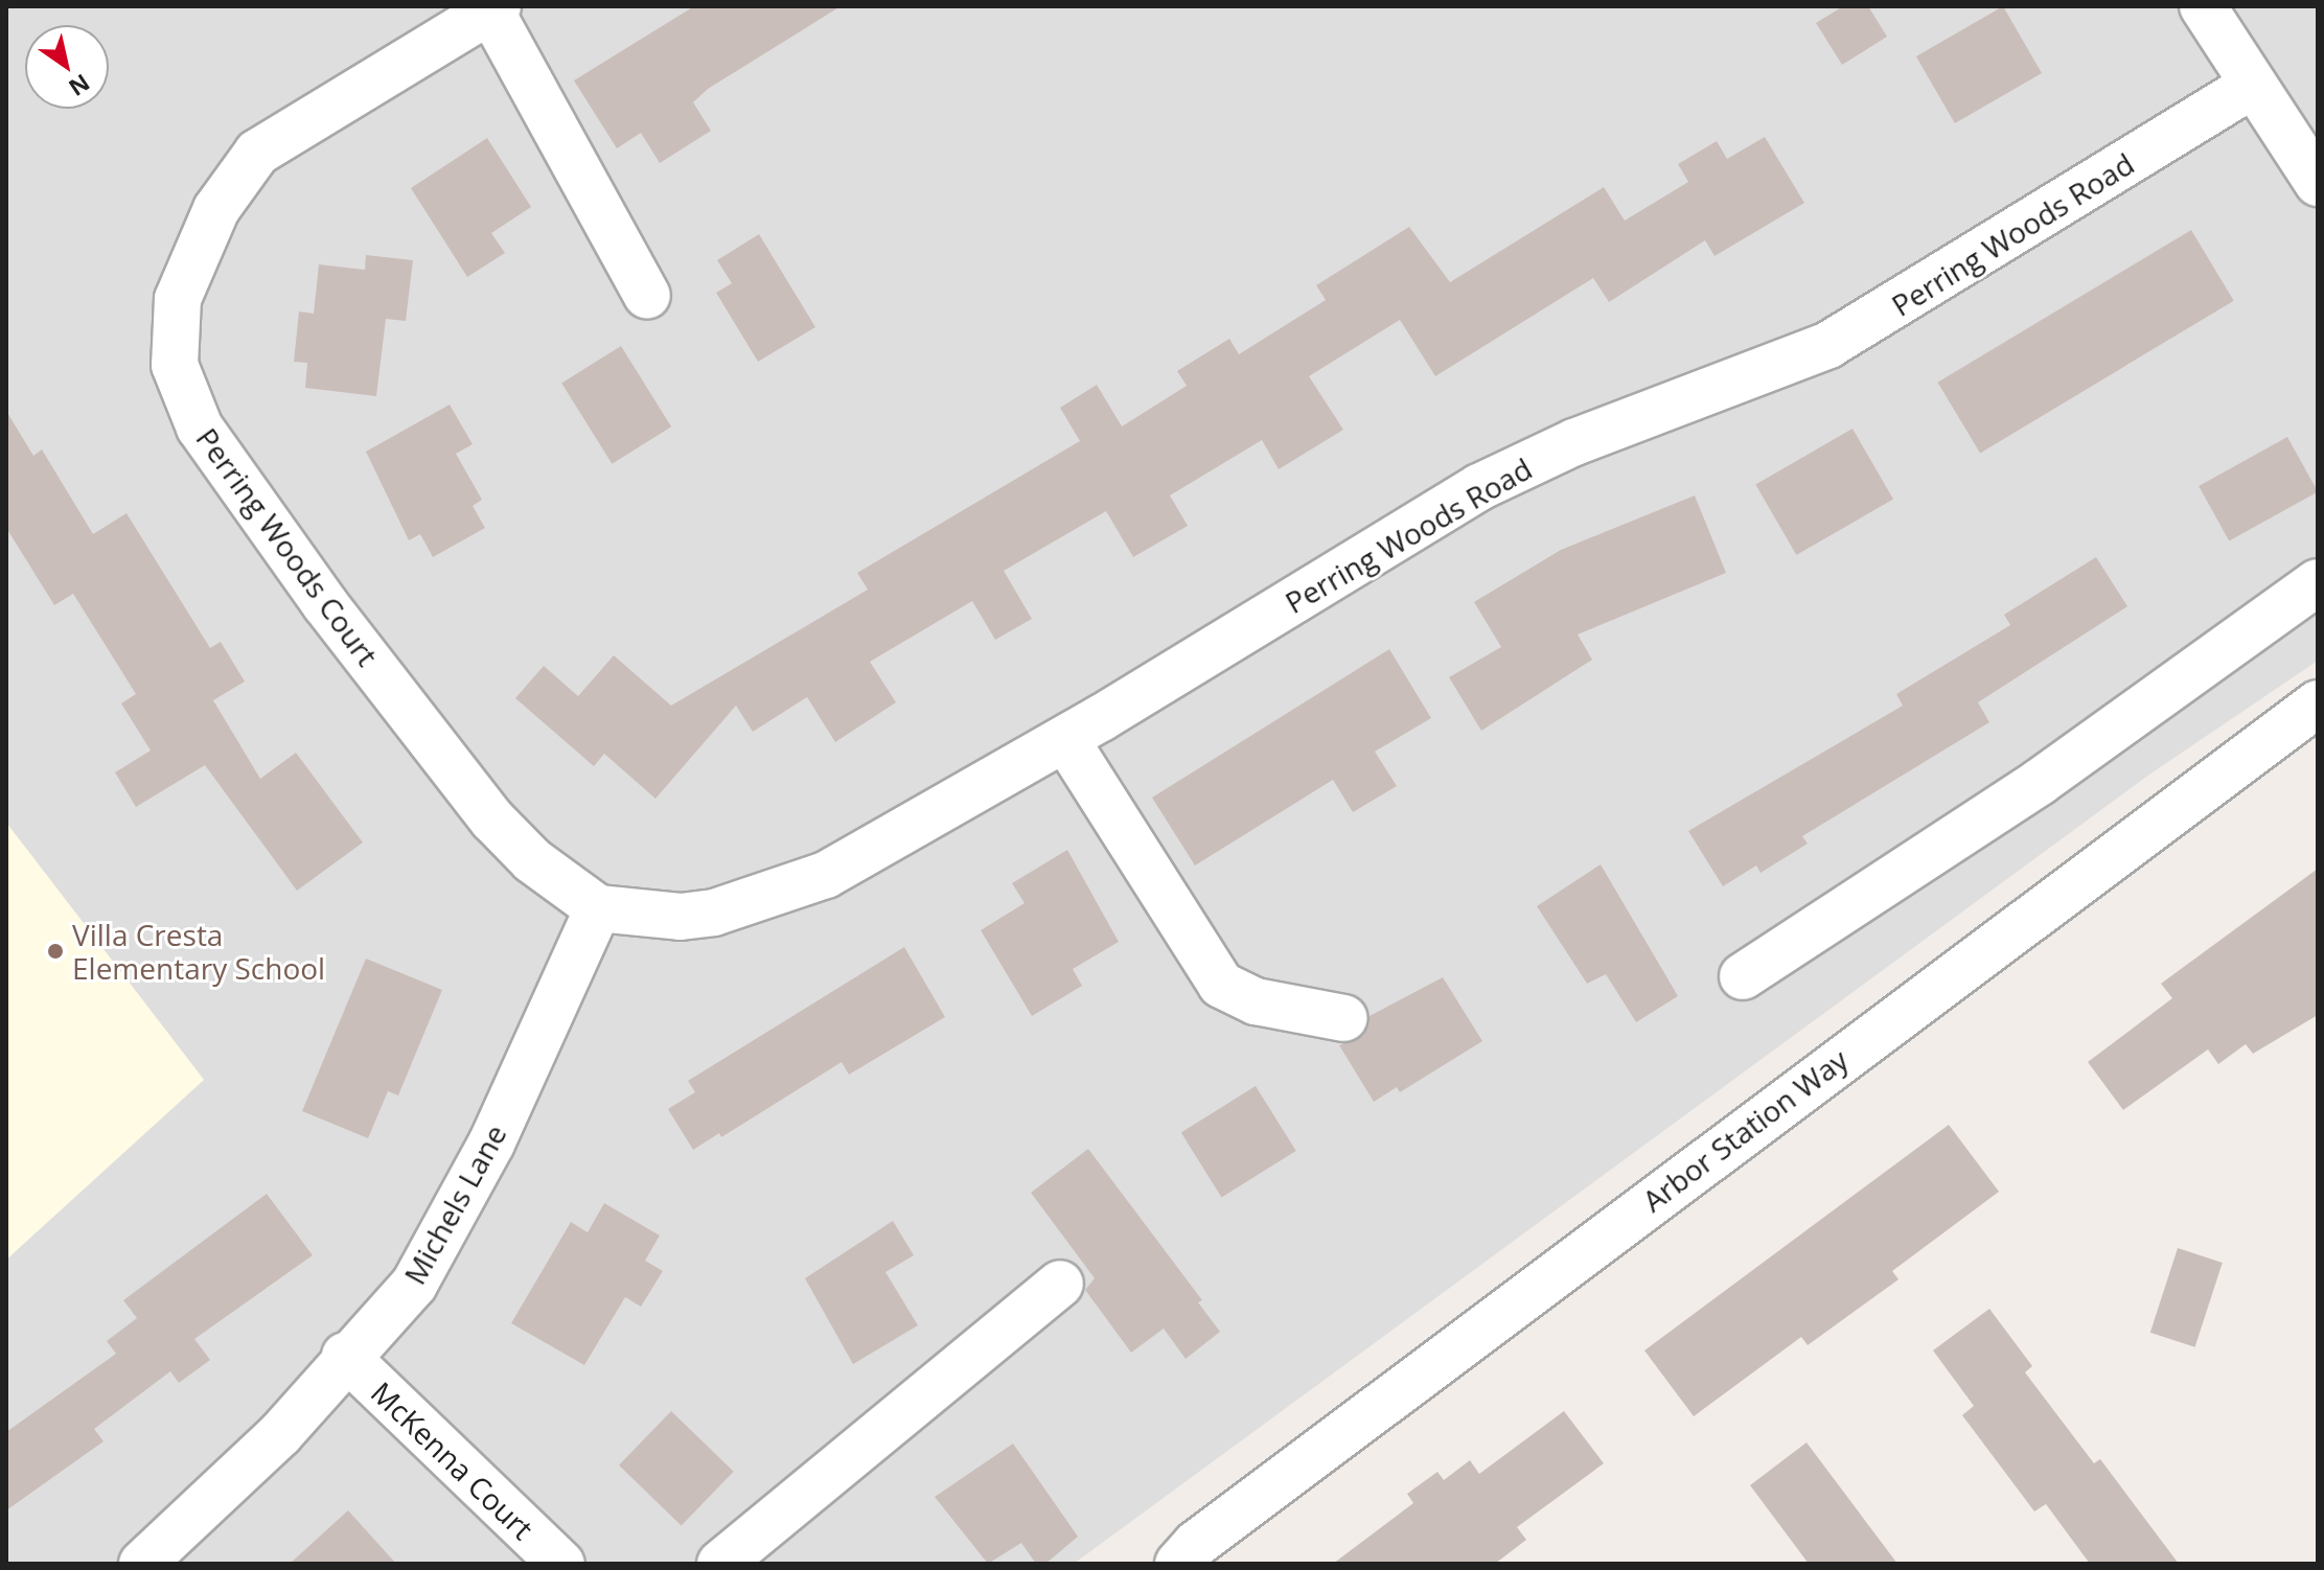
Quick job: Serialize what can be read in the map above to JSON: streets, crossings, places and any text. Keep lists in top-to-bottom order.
{
  "streets": {
    "street": [
      "Perring Woods Road",
      "Perring Woods Court",
      "Arbor Station Way",
      "Michels Lane",
      "McKenna Court"
    ]
  },
  "crossings": [
    ["Perring Woods Road", "Perring Woods Court"],
    ["Perring Woods Road", "Michels Lane"],
    ["Perring Woods Court", "Michels Lane"],
    ["Michels Lane", "McKenna Court"]
  ],
  "places": ["Villa Cresta Elementary School"],
  "north": "bottom right"
}
